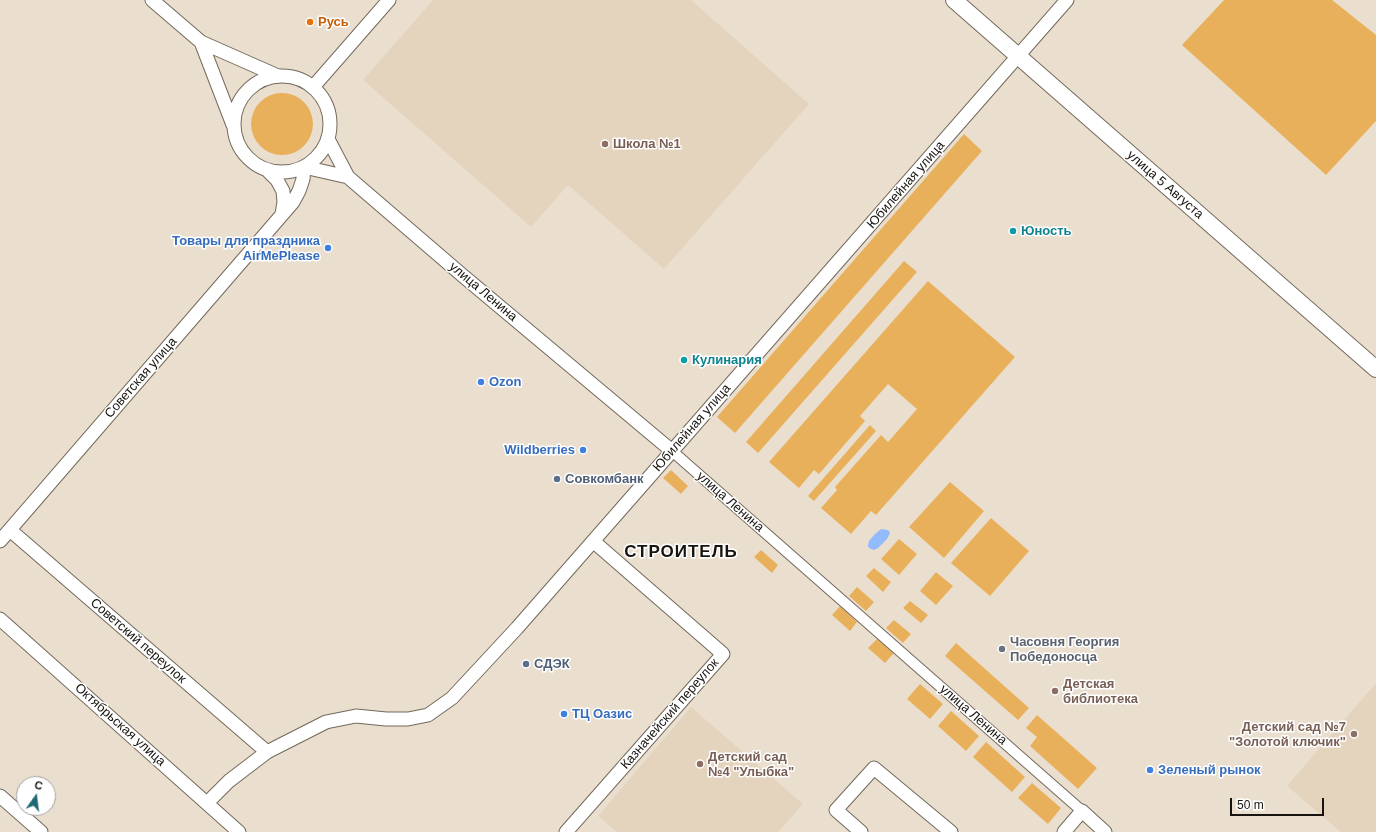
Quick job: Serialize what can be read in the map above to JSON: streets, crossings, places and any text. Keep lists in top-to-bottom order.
{
  "streets": {
    "street": [
      "Юбилейная улица",
      "улица 5 Августа",
      "улица Ленина",
      "Советская улица",
      "Советский переулок",
      "Казначейский переулок",
      "Октябрьская улица"
    ]
  },
  "crossings": [
    ["Юбилейная улица", "улица 5 Августа"],
    ["Юбилейная улица", "улица Ленина"],
    ["Юбилейная улица", "Советский переулок"],
    ["Юбилейная улица", "Казначейский переулок"],
    ["Юбилейная улица", "Октябрьская улица"],
    ["Советская улица", "Советский переулок"]
  ],
  "districts": ["СТРОИТЕЛЬ"],
  "places": [
    "Русь",
    "Школа №1",
    "Юность",
    "Товары для праздника AirMePlease",
    "Кулинария",
    "Ozon",
    "Wildberries",
    "Совкомбанк",
    "Часовня Георгия Победоносца",
    "СДЭК",
    "Детская библиотека",
    "ТЦ Оазис",
    "Детский сад №7 \"Золотой ключик\"",
    "Детский сад №4 \"Улыбка\"",
    "Зеленый рынок"
  ],
  "scale_bar": "50 m",
  "north": "top"
}
